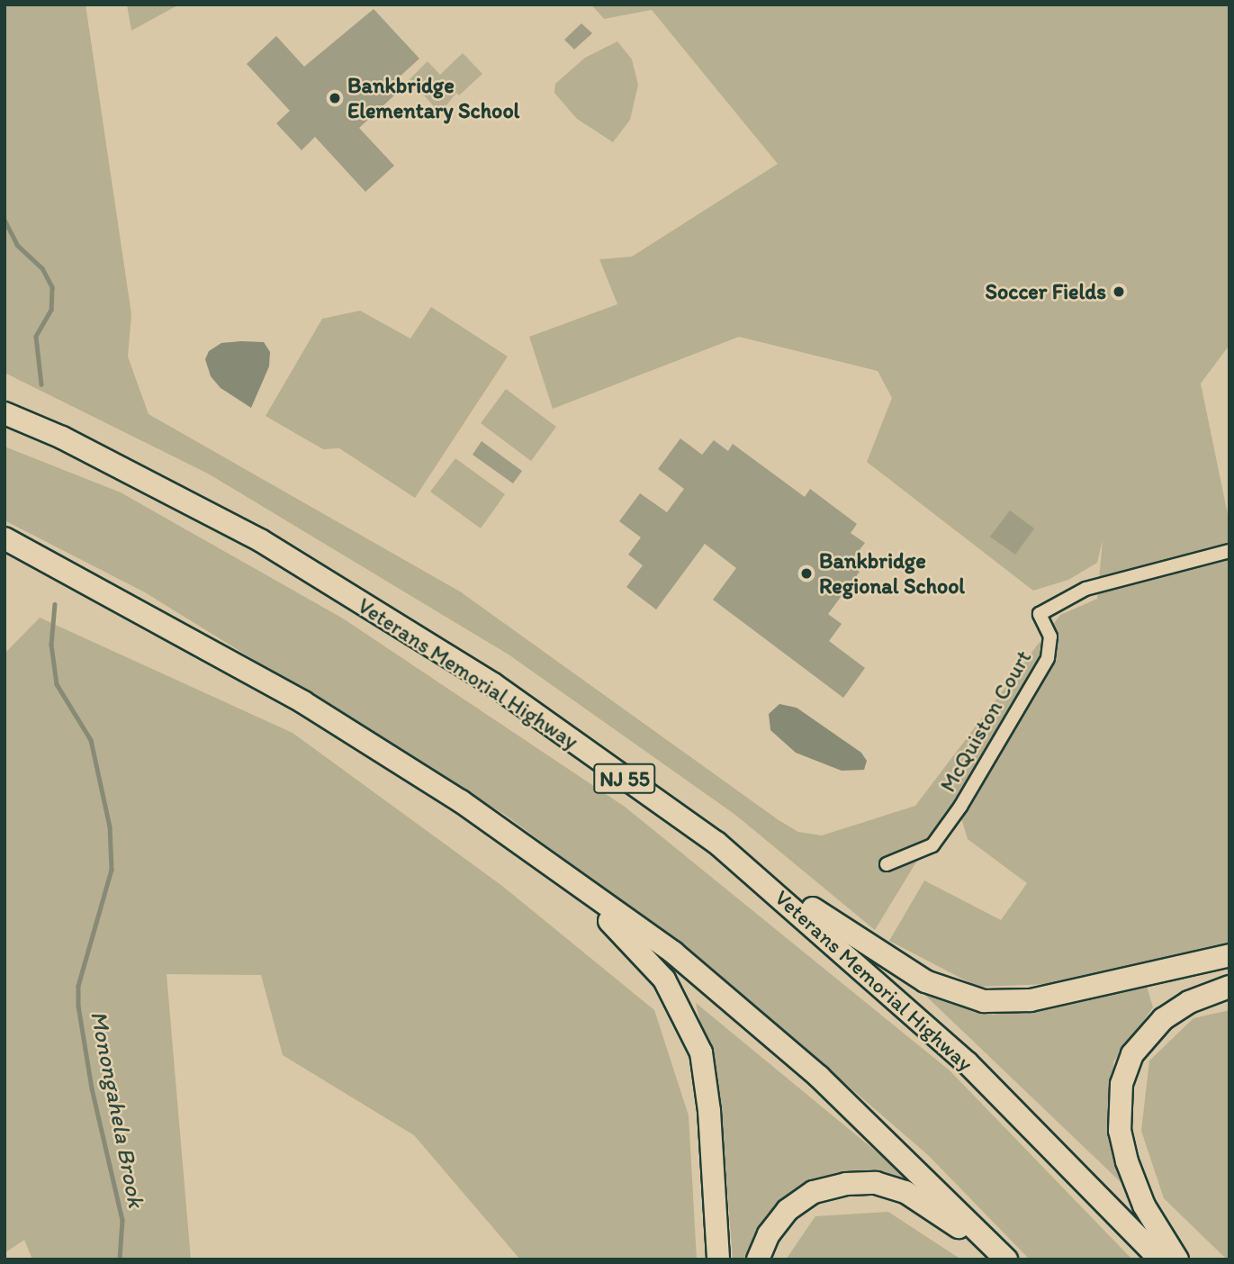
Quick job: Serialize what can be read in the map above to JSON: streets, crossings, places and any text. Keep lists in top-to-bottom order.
{
  "streets": {
    "highway": ["Veterans Memorial Highway", "NJ 55"],
    "street": ["McQuiston Court"]
  },
  "water": ["Monongahela Brook"],
  "places": ["Bankbridge Elementary School", "Soccer Fields", "Bankbridge Regional School"]
}
